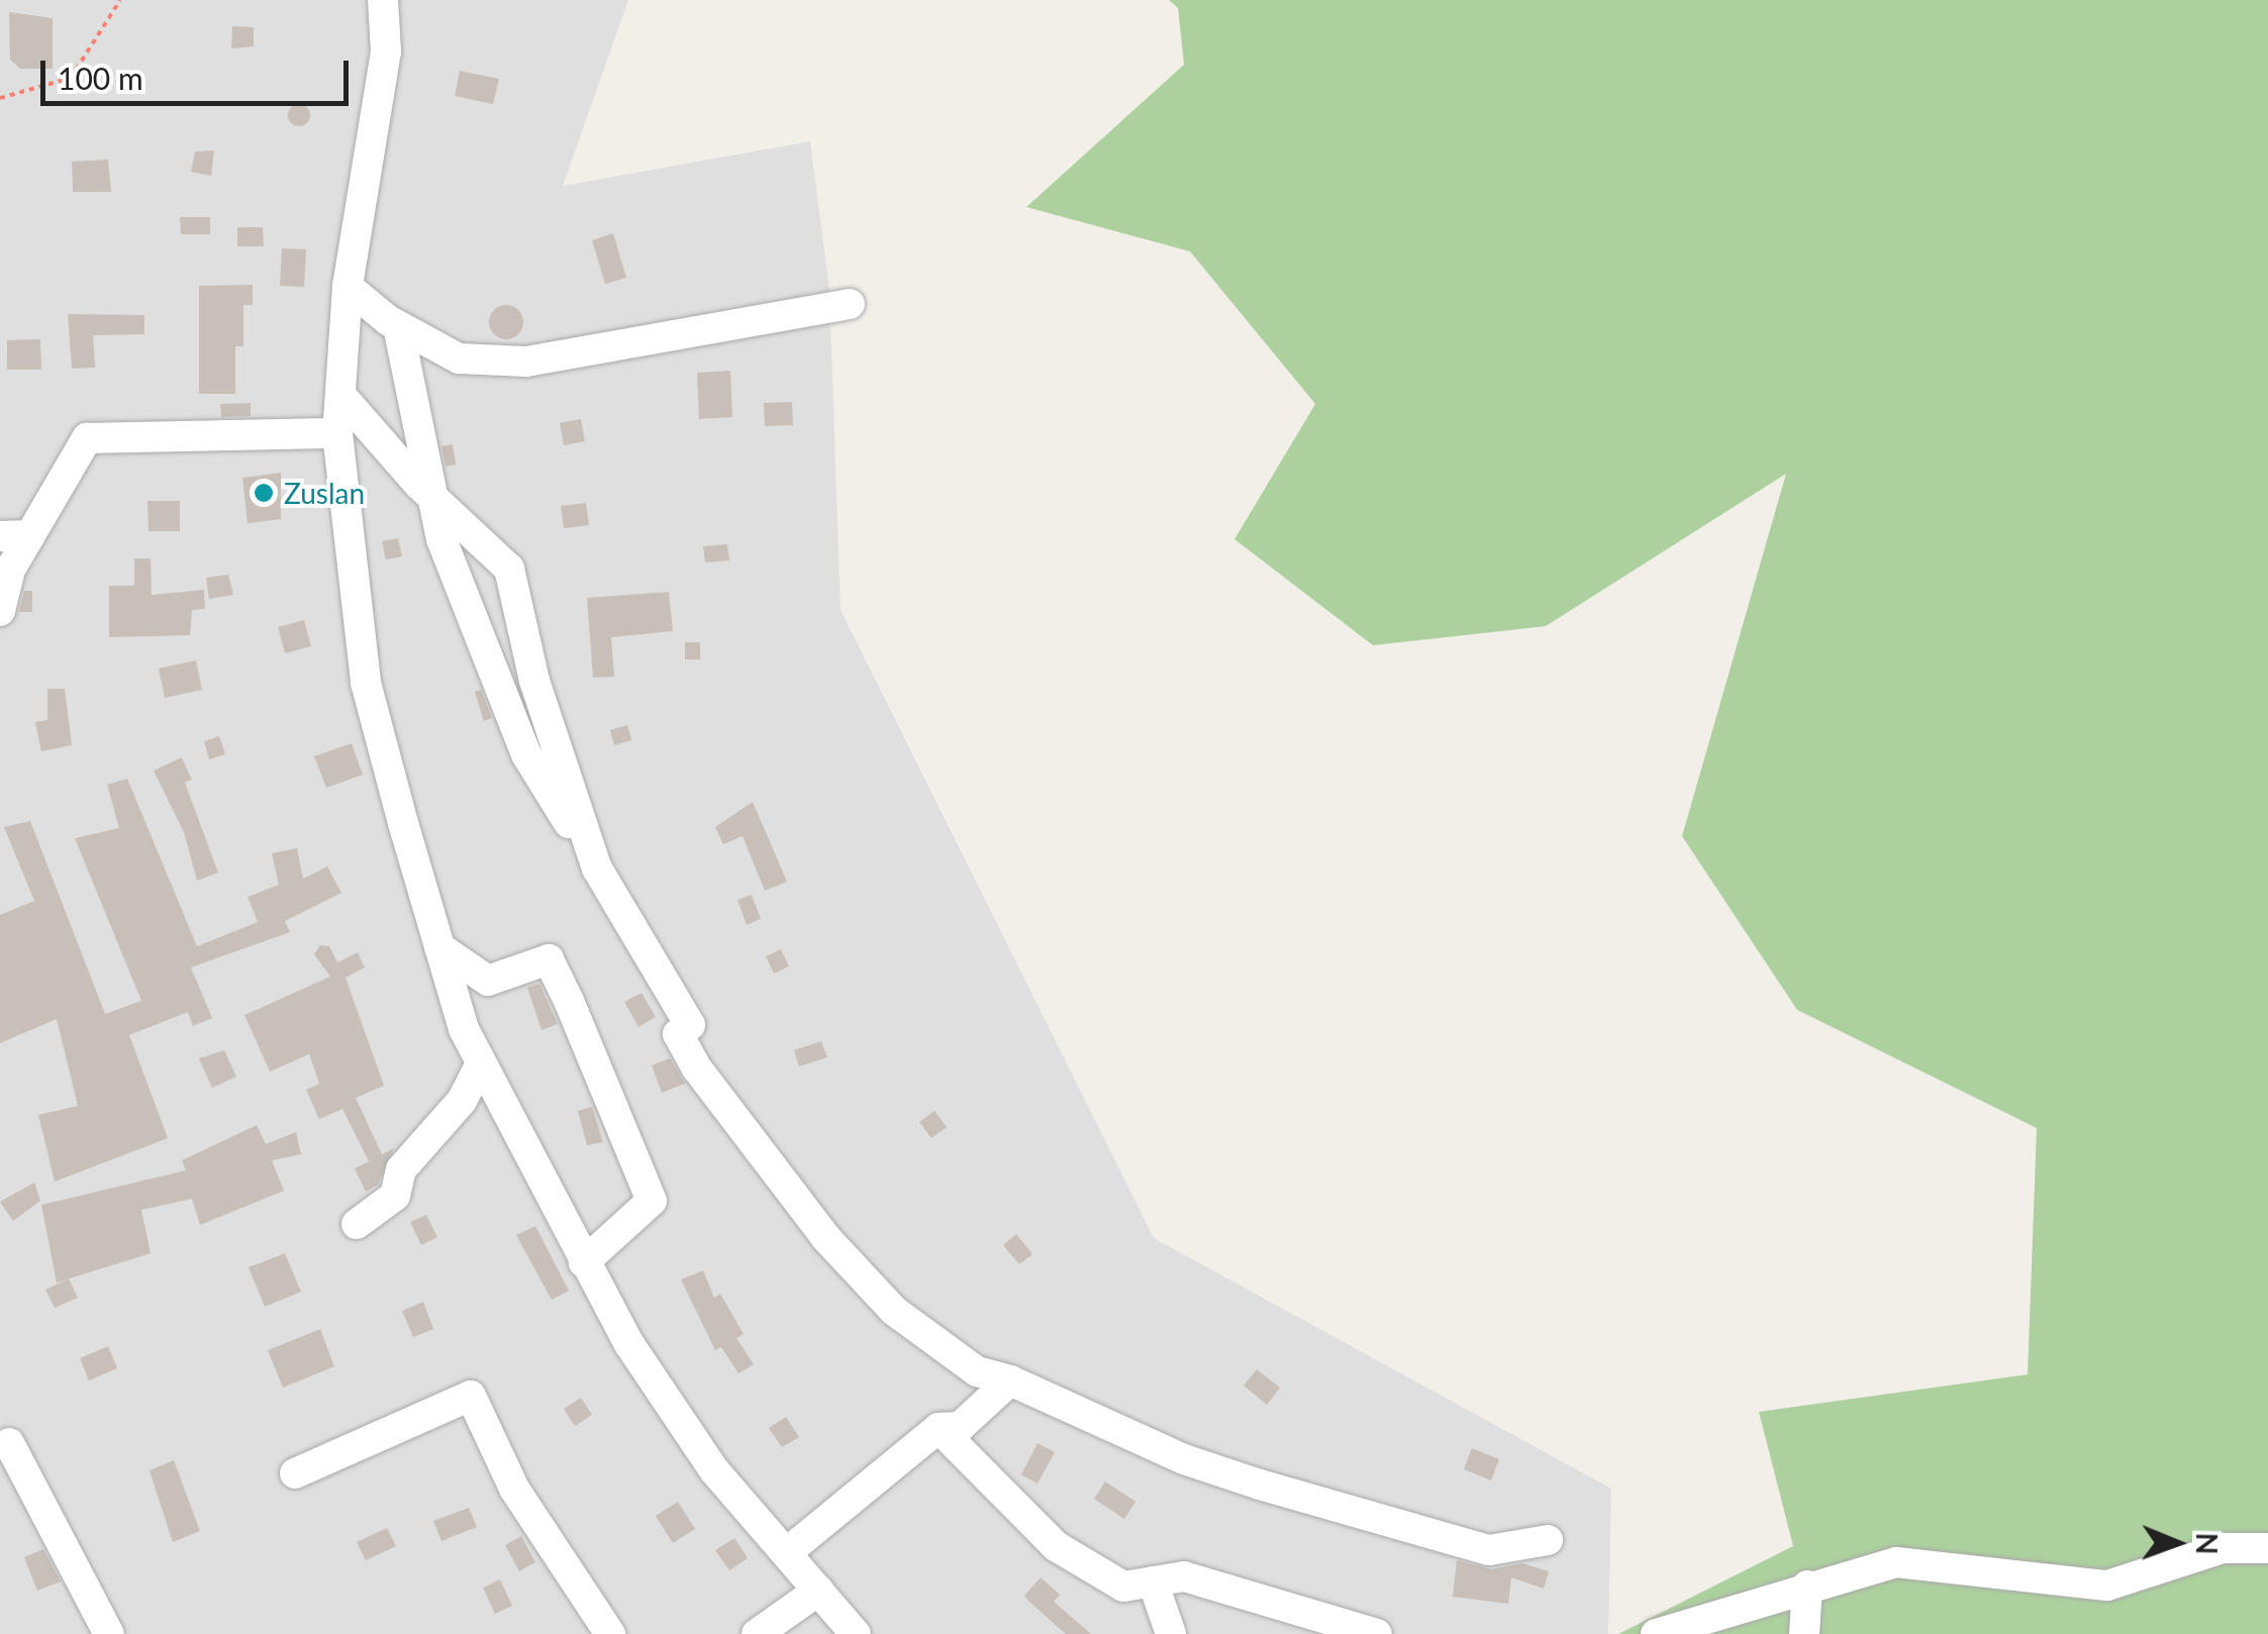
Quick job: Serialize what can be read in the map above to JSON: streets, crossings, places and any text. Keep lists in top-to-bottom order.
{
  "places": ["Zuslan"],
  "scale_bar": "100 m",
  "north": "right"
}
